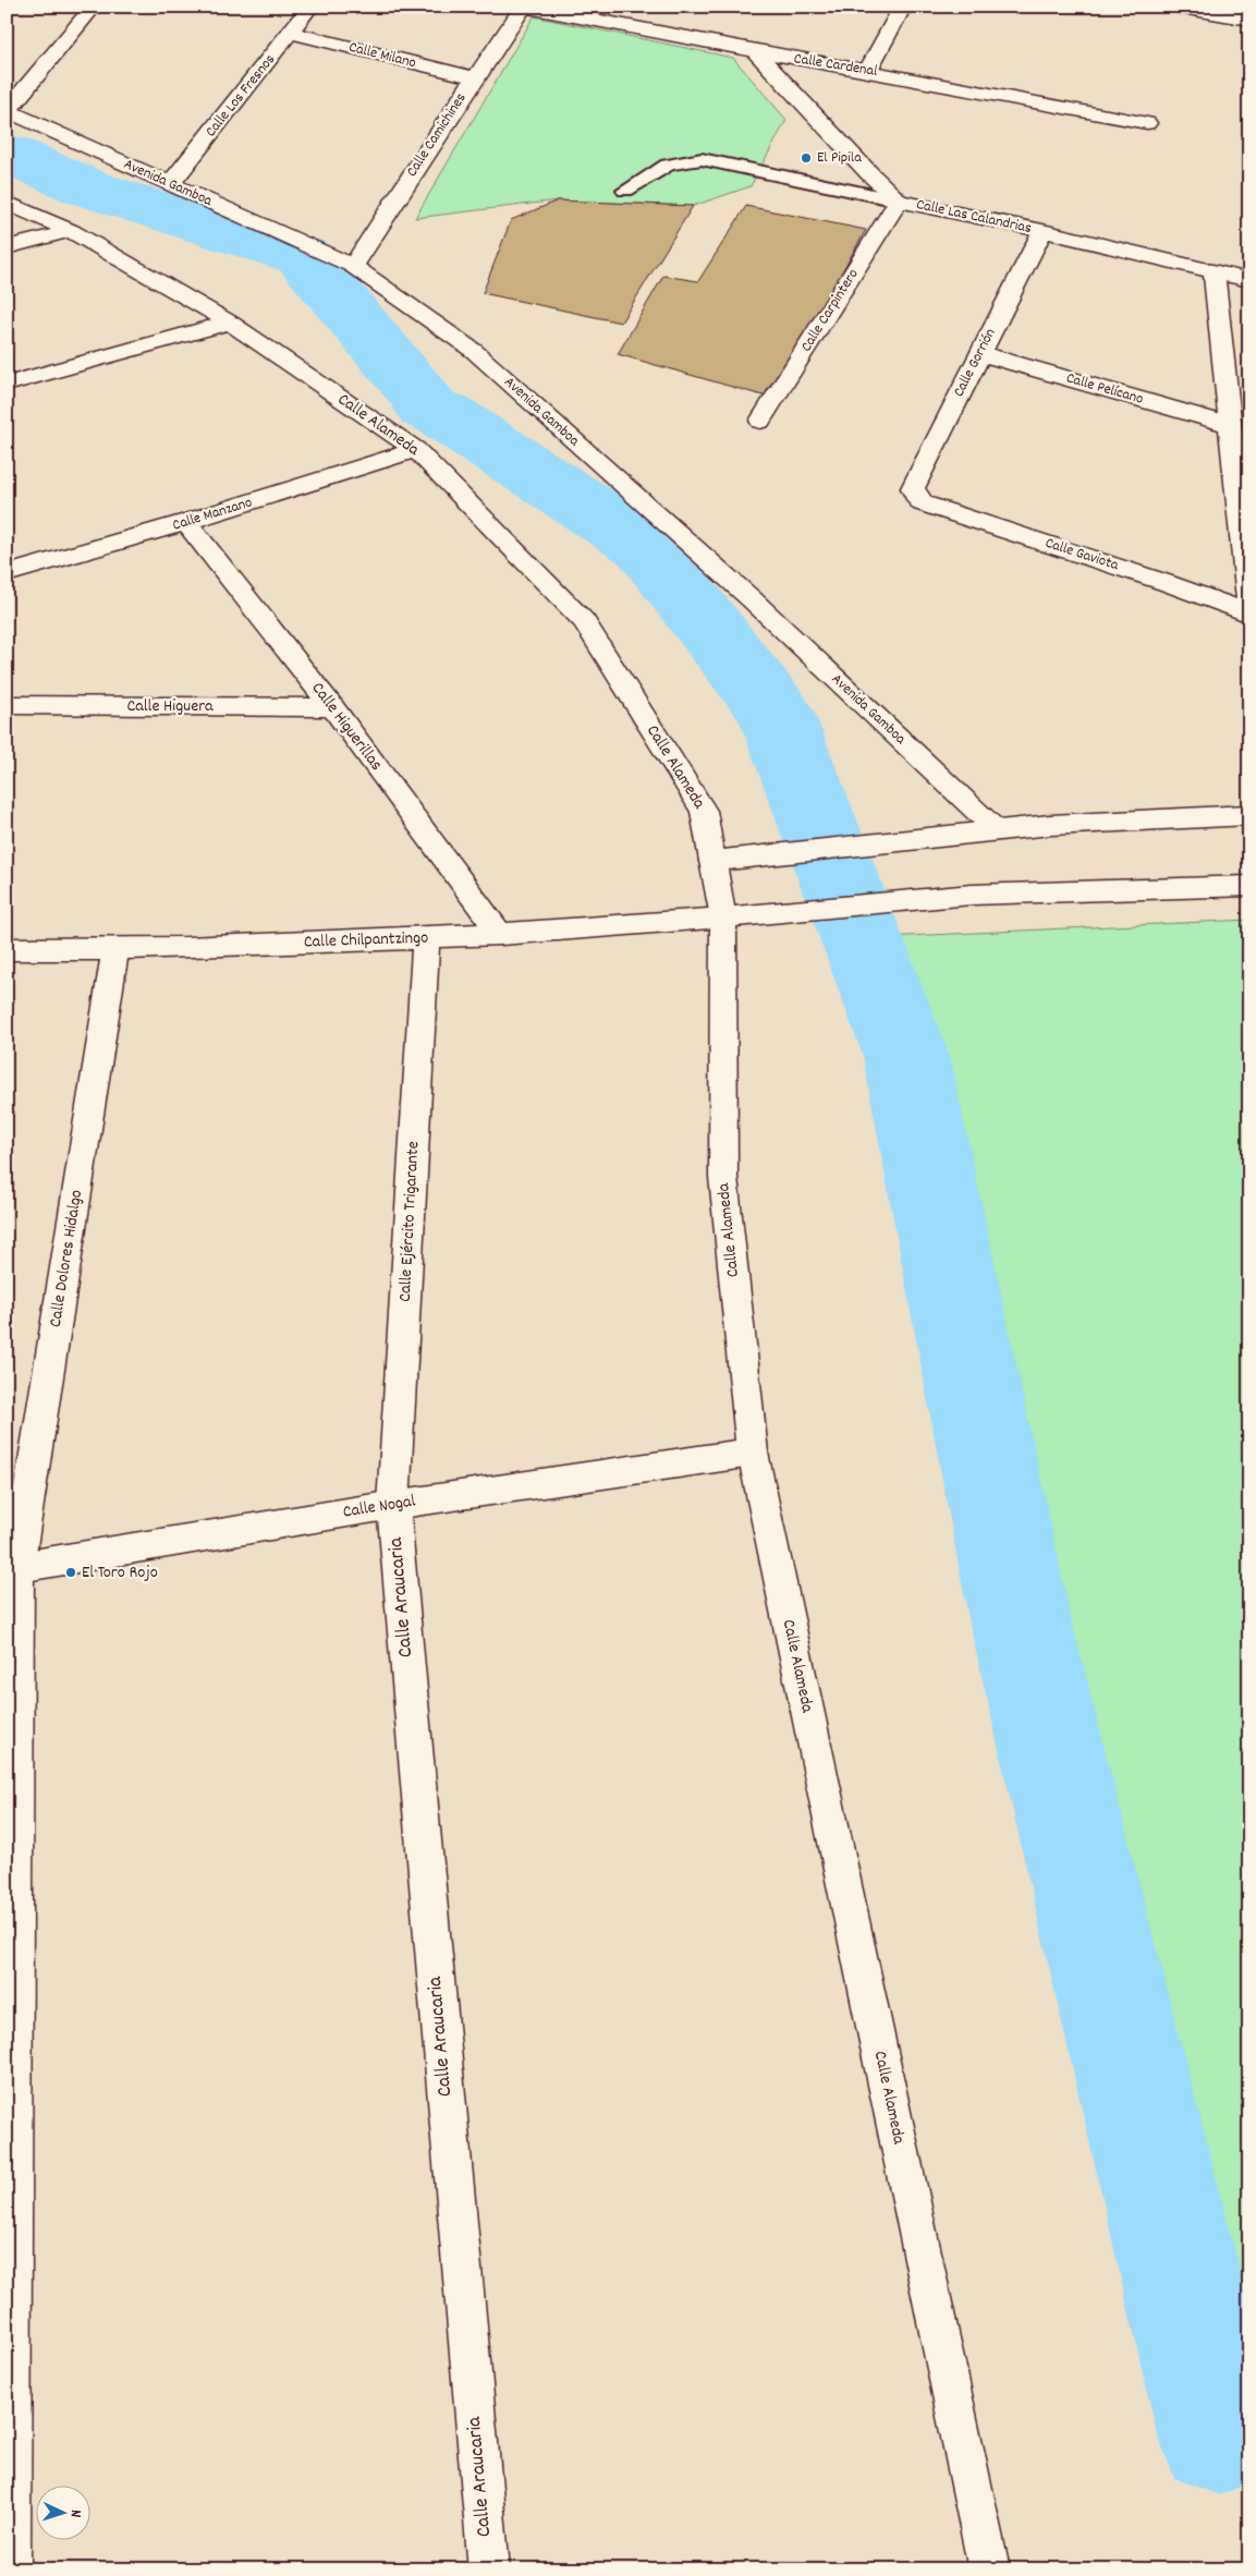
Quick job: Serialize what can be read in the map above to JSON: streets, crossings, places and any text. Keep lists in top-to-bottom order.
{
  "streets": {
    "street": [
      "Calle Milano",
      "Calle Cardenal",
      "Calle Los Fresnos",
      "Calle Camichines",
      "Avenida Gamboa",
      "Calle Las Calandrias",
      "Calle Carpintero",
      "Calle Gorrión",
      "Calle Pelícano",
      "Calle Alameda",
      "Calle Manzano",
      "Calle Gaviota",
      "Calle Higuera",
      "Calle Higuerillas",
      "Calle Chilpantzingo",
      "Calle Ejército Trigarante",
      "Calle Dolores Hidalgo",
      "Calle Nogal",
      "Calle Araucaria"
    ]
  },
  "crossings": [
    ["Calle Milano", "Calle Los Fresnos"],
    ["Calle Milano", "Calle Camichines"],
    ["Calle Cardenal", "Calle Camichines"],
    ["Calle Cardenal", "Calle Las Calandrias"],
    ["Calle Los Fresnos", "Avenida Gamboa"],
    ["Calle Camichines", "Avenida Gamboa"],
    ["Calle Las Calandrias", "Calle Carpintero"],
    ["Calle Las Calandrias", "Calle Gorrión"],
    ["Calle Gorrión", "Calle Pelícano"],
    ["Calle Gorrión", "Calle Gaviota"],
    ["Calle Alameda", "Calle Manzano"],
    ["Calle Alameda", "Calle Chilpantzingo"],
    ["Calle Alameda", "Calle Nogal"],
    ["Calle Manzano", "Calle Higuerillas"],
    ["Calle Higuera", "Calle Higuerillas"],
    ["Calle Higuerillas", "Calle Chilpantzingo"],
    ["Calle Chilpantzingo", "Calle Ejército Trigarante"],
    ["Calle Chilpantzingo", "Calle Dolores Hidalgo"],
    ["Calle Ejército Trigarante", "Calle Nogal"],
    ["Calle Ejército Trigarante", "Calle Araucaria"],
    ["Calle Dolores Hidalgo", "Calle Nogal"],
    ["Calle Nogal", "Calle Araucaria"]
  ],
  "places": ["El Pipila", "El Toro Rojo"],
  "north": "right"
}
